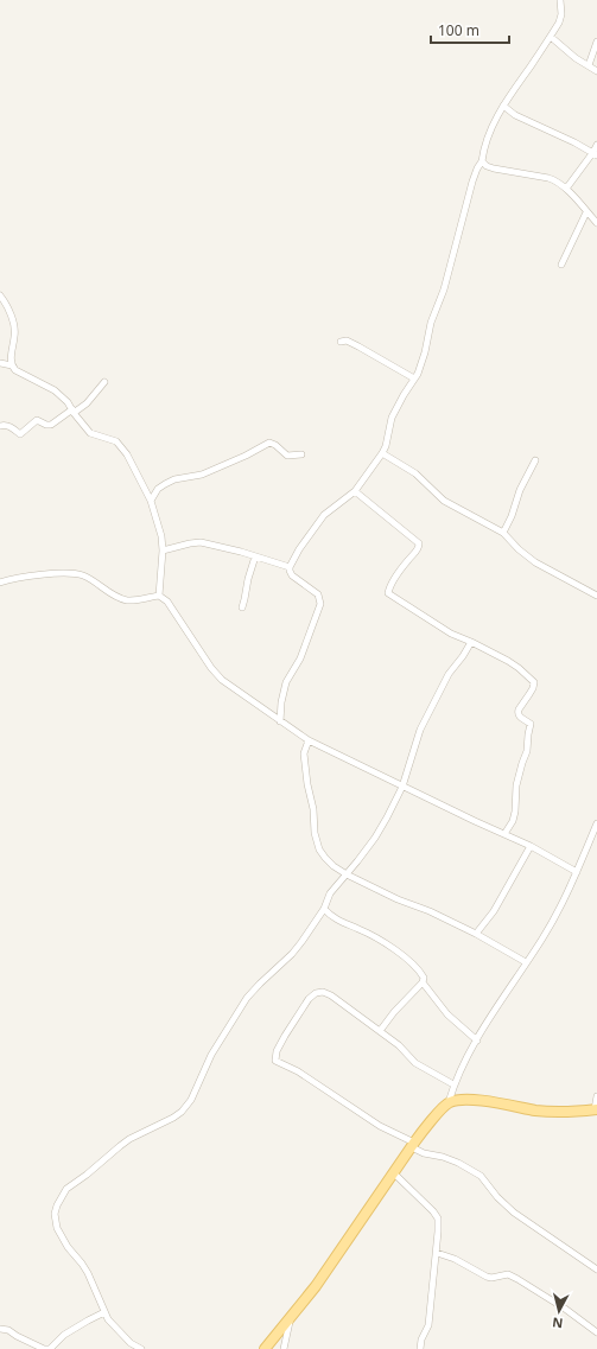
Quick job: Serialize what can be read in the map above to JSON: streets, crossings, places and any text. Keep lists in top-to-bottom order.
{
  "scale_bar": "100 m",
  "north": "bottom"
}
